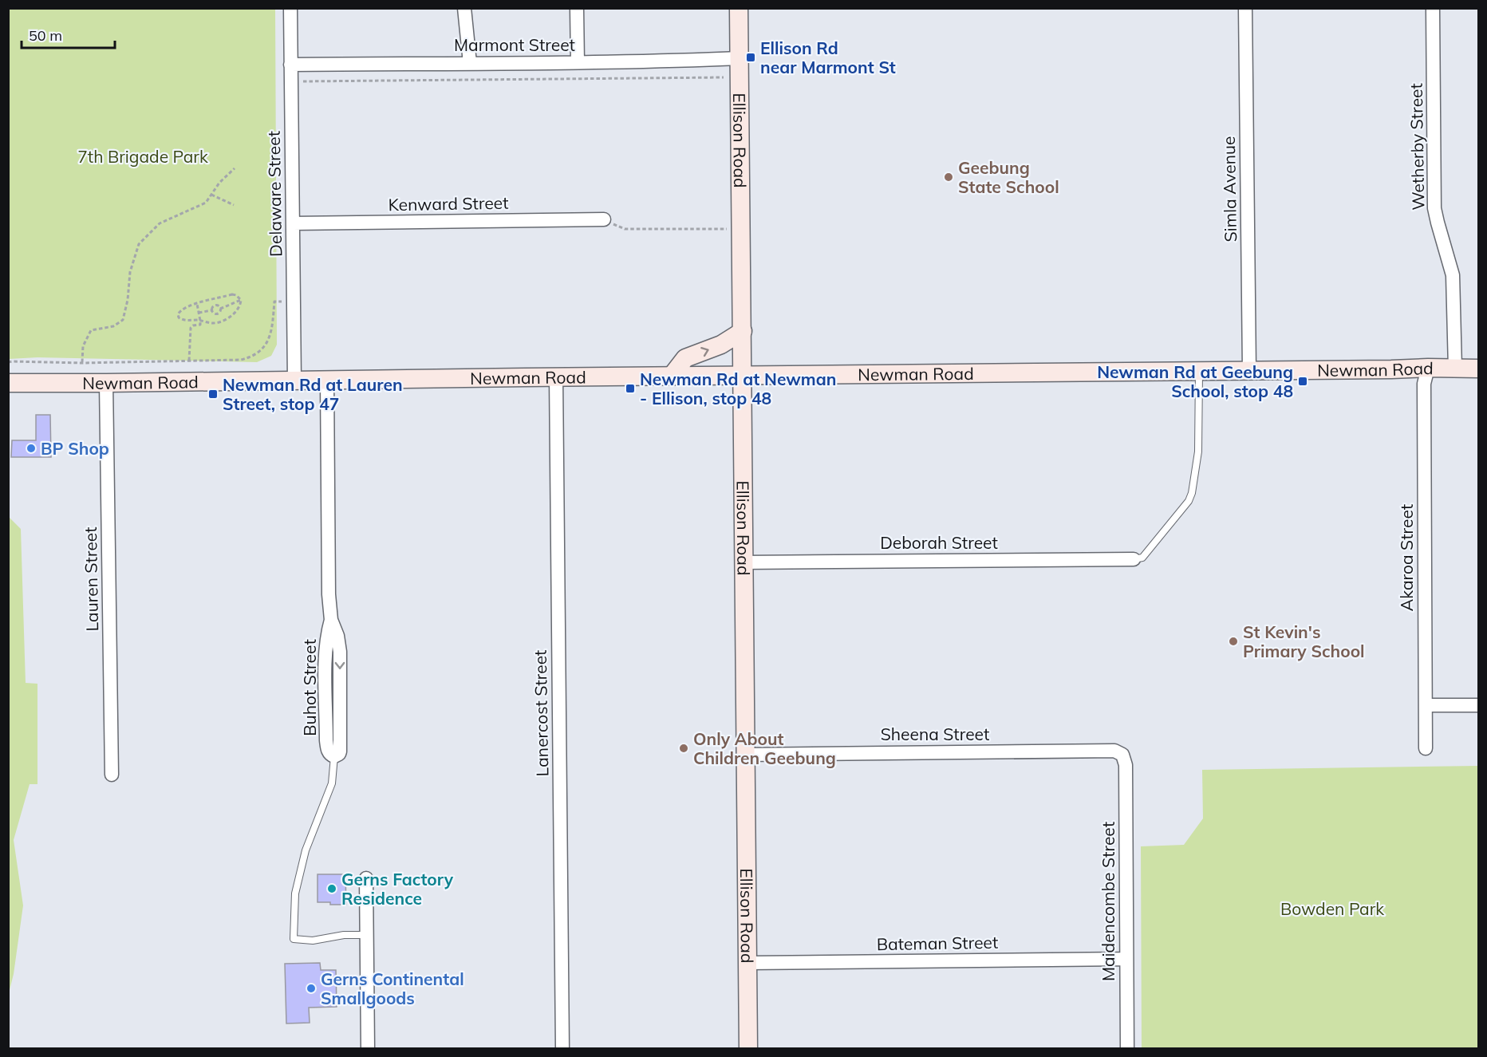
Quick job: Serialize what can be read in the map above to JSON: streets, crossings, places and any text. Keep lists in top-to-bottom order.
{
  "streets": {
    "main road": ["Ellison Road", "Newman Road"],
    "street": [
      "Marmont Street",
      "Wetherby Street",
      "Simla Avenue",
      "Delaware Street",
      "Kenward Street",
      "Deborah Street",
      "Akaroa Street",
      "Lauren Street",
      "Buhot Street",
      "Lanercost Street",
      "Sheena Street",
      "Maidencombe Street",
      "Bateman Street"
    ]
  },
  "crossings": [
    ["Marmont Street", "Ellison Road"],
    ["Marmont Street", "Delaware Street"],
    ["Ellison Road", "Newman Road"],
    ["Ellison Road", "Deborah Street"],
    ["Ellison Road", "Sheena Street"],
    ["Ellison Road", "Bateman Street"],
    ["Wetherby Street", "Newman Road"],
    ["Simla Avenue", "Newman Road"],
    ["Delaware Street", "Kenward Street"],
    ["Delaware Street", "Newman Road"],
    ["Newman Road", "Akaroa Street"],
    ["Newman Road", "Lauren Street"],
    ["Newman Road", "Buhot Street"],
    ["Newman Road", "Lanercost Street"],
    ["Sheena Street", "Maidencombe Street"],
    ["Maidencombe Street", "Bateman Street"]
  ],
  "parks": ["7th Brigade Park", "Bowden Park"],
  "places": {
    "transit": [
      "Ellison Rd near Marmont St",
      "Newman Rd at Geebung School, stop 48",
      "Newman Rd at Newman - Ellison, stop 48",
      "Newman Rd at Lauren Street, stop 47"
    ],
    "other": [
      "Geebung State School",
      "BP Shop",
      "St Kevin's Primary School",
      "Only About Children Geebung",
      "Gerns Factory Residence",
      "Gerns Continental Smallgoods"
    ]
  },
  "scale_bar": "50 m"
}
